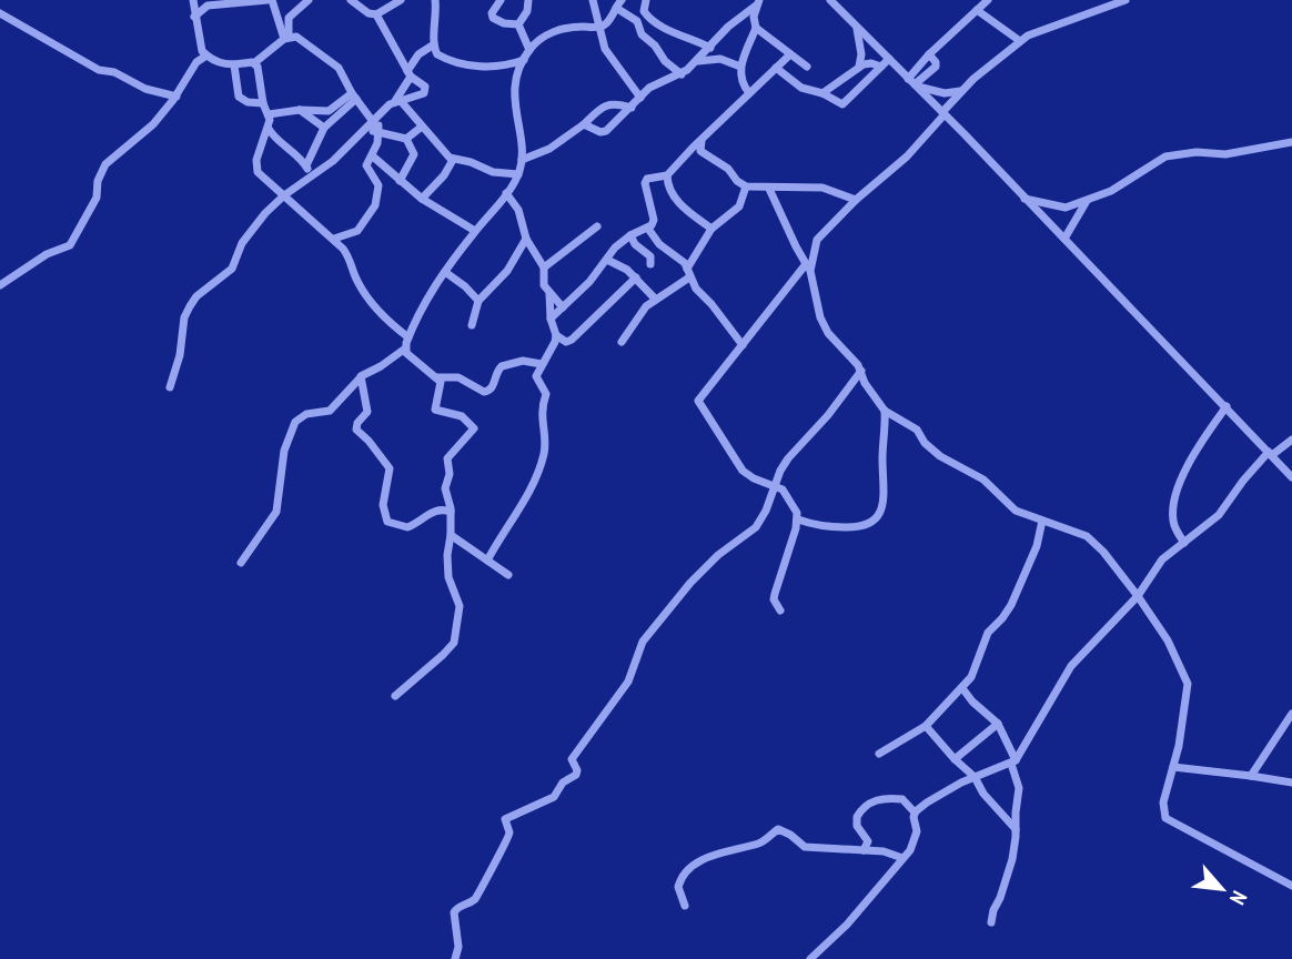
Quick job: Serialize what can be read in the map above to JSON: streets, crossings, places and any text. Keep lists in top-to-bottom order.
{
  "north": "bottom right"
}
